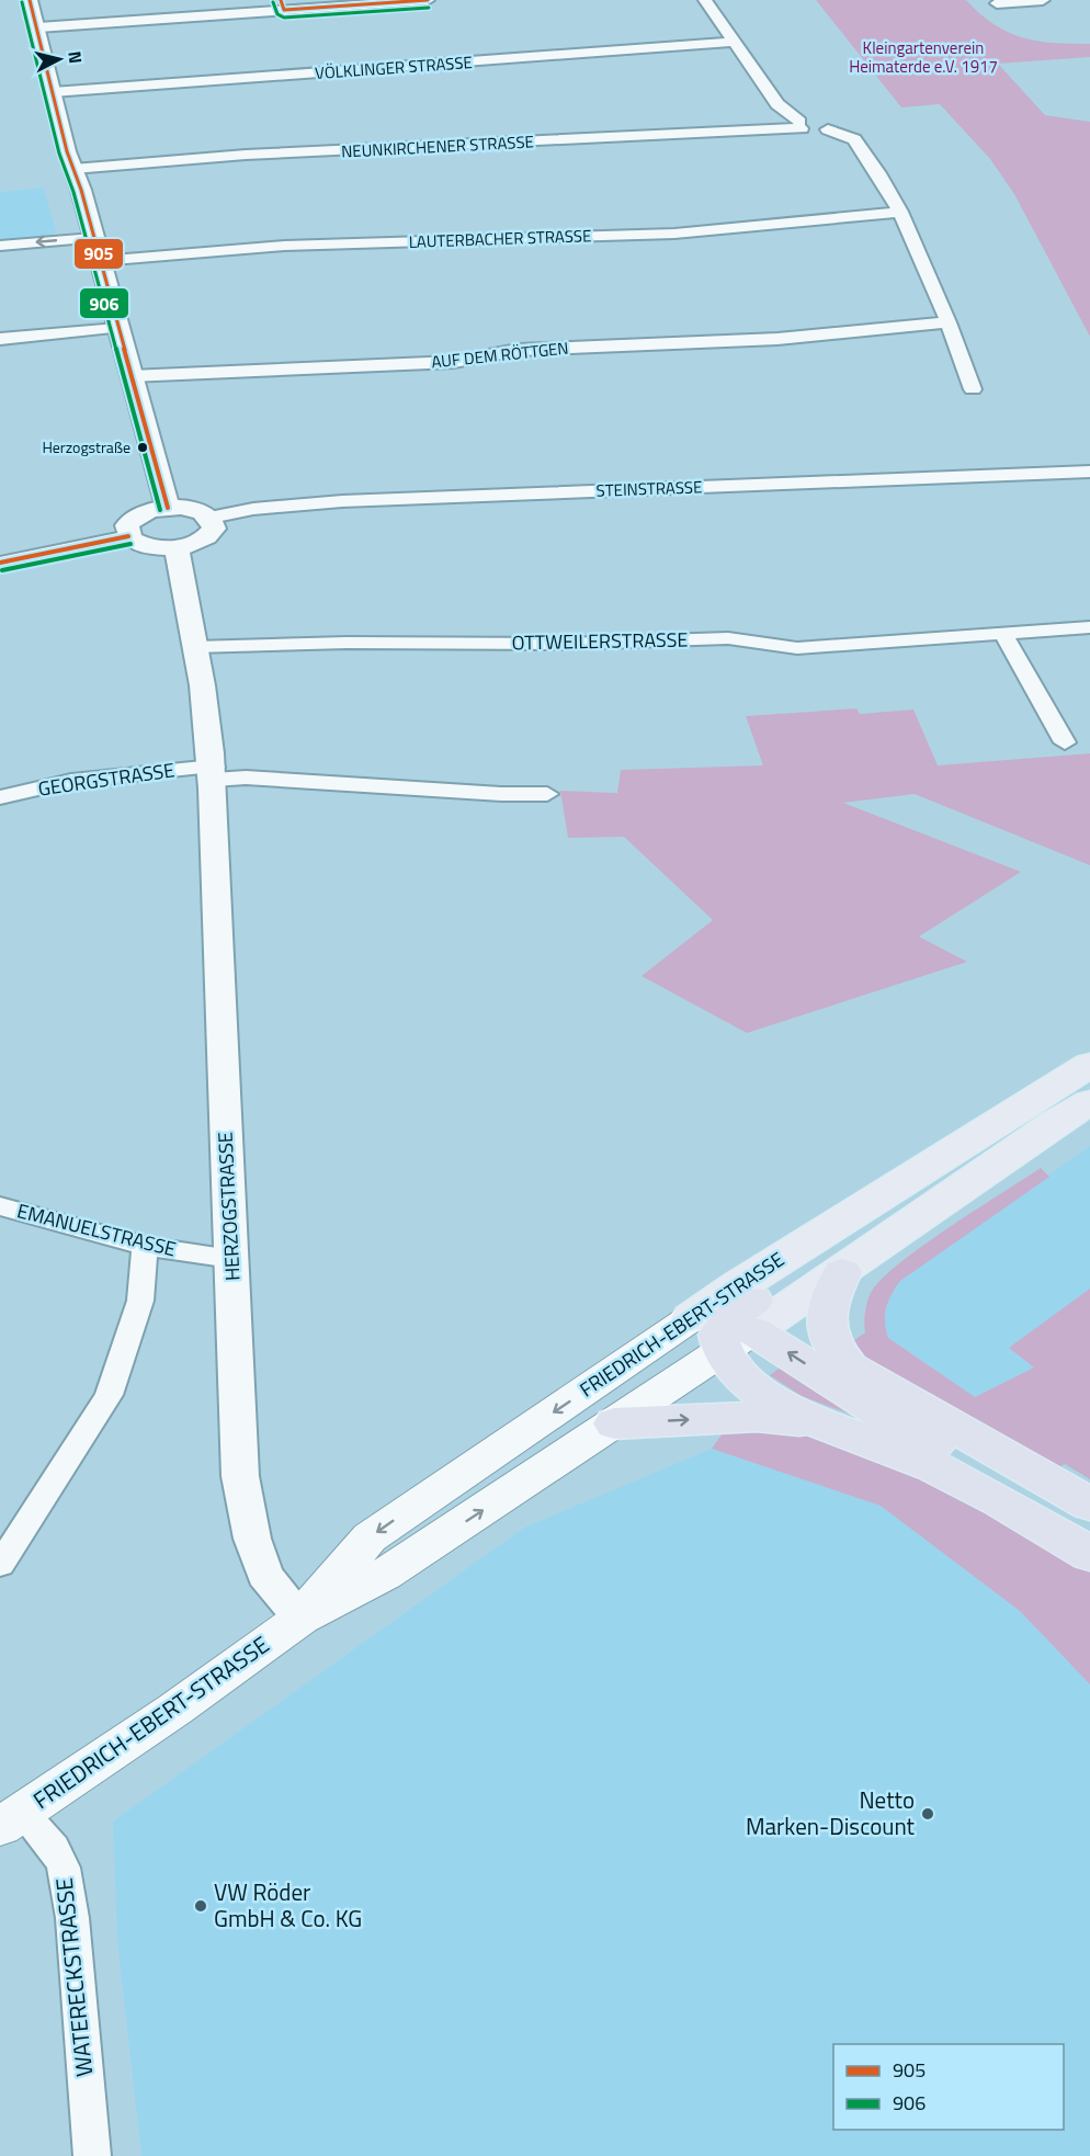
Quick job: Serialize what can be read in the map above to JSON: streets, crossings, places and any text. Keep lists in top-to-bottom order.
{
  "streets": {
    "main road": ["FRIEDRICH-EBERT-STRASSE"],
    "street": [
      "VÖLKLINGER STRASSE",
      "NEUNKIRCHENER STRASSE",
      "LAUTERBACHER STRASSE",
      "AUF DEM RÖTTGEN",
      "STEINSTRASSE",
      "OTTWEILERSTRASSE",
      "GEORGSTRASSE",
      "HERZOGSTRASSE",
      "EMANUELSTRASSE",
      "WATERECKSTRASSE"
    ]
  },
  "crossings": [
    ["OTTWEILERSTRASSE", "HERZOGSTRASSE"],
    ["GEORGSTRASSE", "HERZOGSTRASSE"],
    ["HERZOGSTRASSE", "EMANUELSTRASSE"],
    ["HERZOGSTRASSE", "FRIEDRICH-EBERT-STRASSE"],
    ["FRIEDRICH-EBERT-STRASSE", "WATERECKSTRASSE"]
  ],
  "parks": ["Kleingartenverein Heimaterde e.V. 1917"],
  "places": ["Herzogstraße", "Netto Marken-Discount", "VW Röder GmbH & Co. KG"],
  "lines": ["transit line 905", "transit line 906"],
  "legend": ["905", "906"],
  "north": "right"
}
